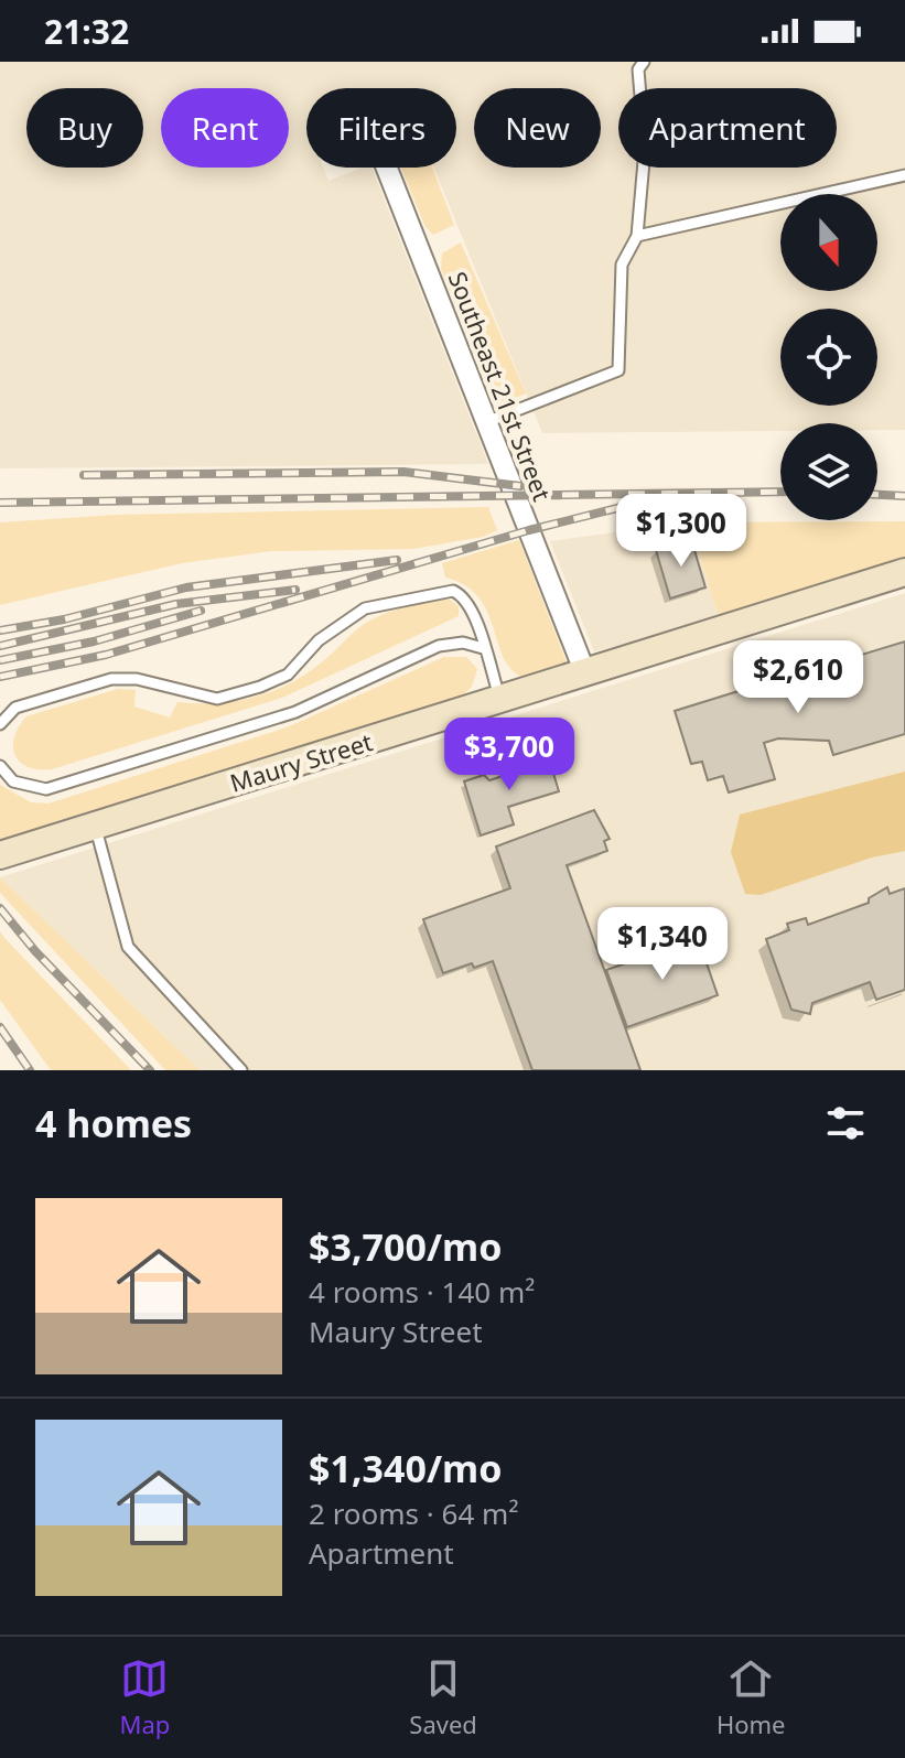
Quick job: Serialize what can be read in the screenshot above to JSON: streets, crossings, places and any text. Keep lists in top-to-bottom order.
{
  "streets": {
    "main road": ["Maury Street"],
    "street": ["Southeast 21st Street"]
  },
  "crossings": [
    ["Southeast 21st Street", "Maury Street"]
  ],
  "north": "bottom",
  "page": {
    "status": "21:32",
    "chip": [
      "Buy",
      "Rent",
      "Filters",
      "New",
      "Apartment"
    ],
    "price": [
      "$1,300",
      "$2,610",
      "$3,700",
      "$1,340"
    ],
    "heading": "4 homes",
    "list": [
      {
        "name": "$3,700/mo",
        "note": "4 rooms · 140 m² · Maury Street"
      },
      {
        "name": "$1,340/mo",
        "note": "2 rooms · 64 m² · Apartment"
      }
    ],
    "tabs": ["Map", "Saved", "Home"]
  }
}
